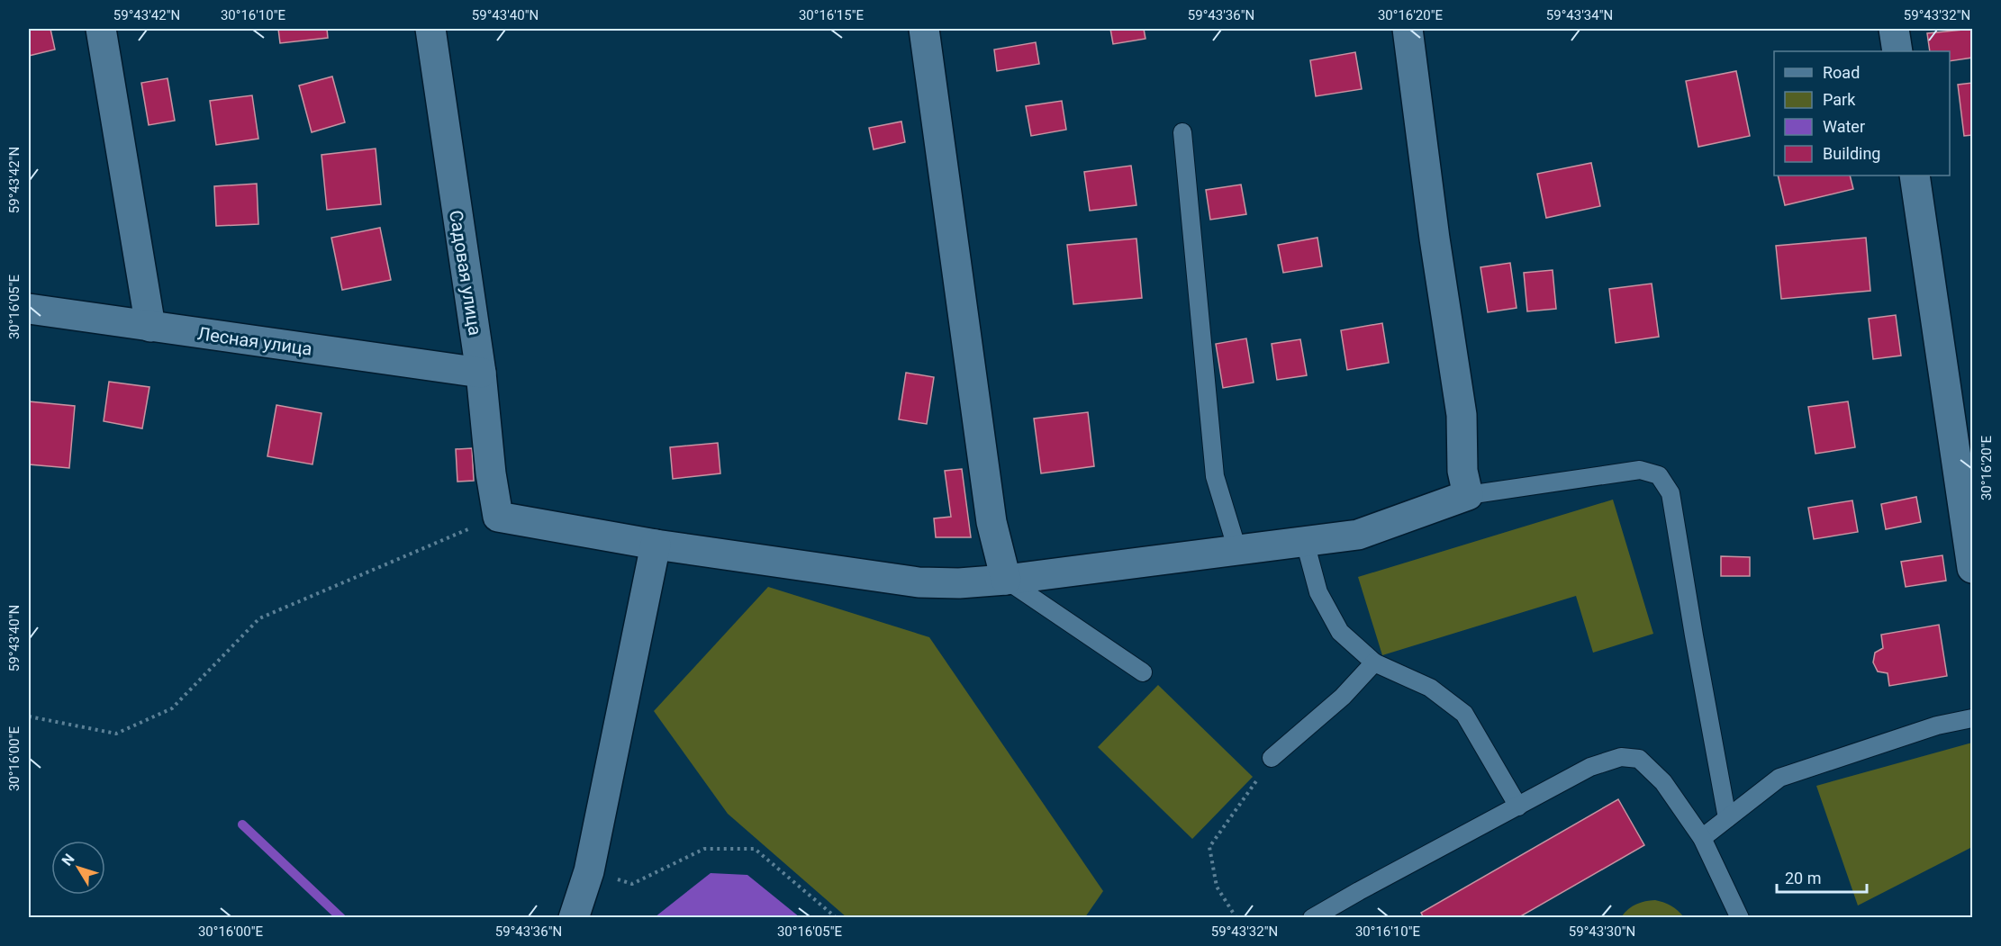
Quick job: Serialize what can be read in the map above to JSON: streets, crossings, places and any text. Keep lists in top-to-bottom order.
{
  "streets": {
    "street": ["Садовая улица", "Лесная улица"]
  },
  "crossings": [
    ["Садовая улица", "Лесная улица"]
  ],
  "legend": [
    "Road",
    "Park",
    "Water",
    "Building"
  ],
  "scale_bar": "20 m",
  "north": "top left",
  "coordinates": [
    "59°43'42\"N",
    "30°16'10\"E",
    "59°43'40\"N",
    "30°16'15\"E",
    "59°43'36\"N",
    "30°16'20\"E",
    "59°43'34\"N",
    "59°43'32\"N",
    "30°16'05\"E",
    "30°16'00\"E",
    "59°43'30\"N"
  ]
}
